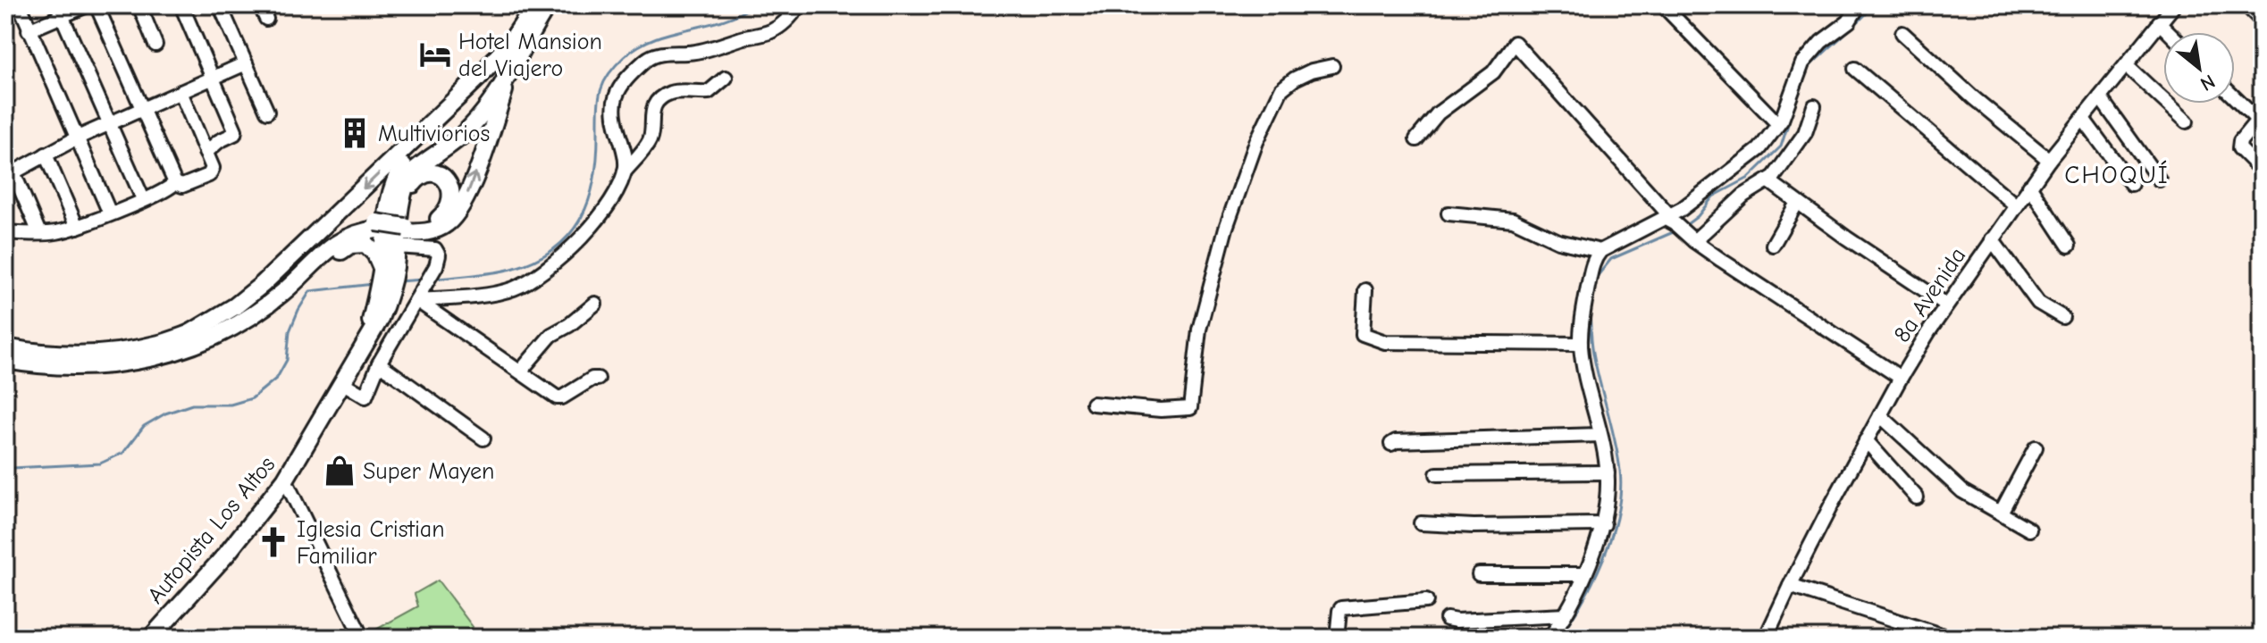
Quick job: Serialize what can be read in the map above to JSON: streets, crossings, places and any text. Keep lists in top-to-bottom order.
{
  "streets": {
    "main road": ["Autopista Los Altos"],
    "street": ["8a Avenida"]
  },
  "districts": ["CHOQUÍ"],
  "places": {
    "hotel": ["Hotel Mansion del Viajero"],
    "building": ["Multiviorios"],
    "shop": ["Super Mayen"],
    "church": ["Iglesia Cristian Familiar"]
  },
  "north": "bottom right"
}
